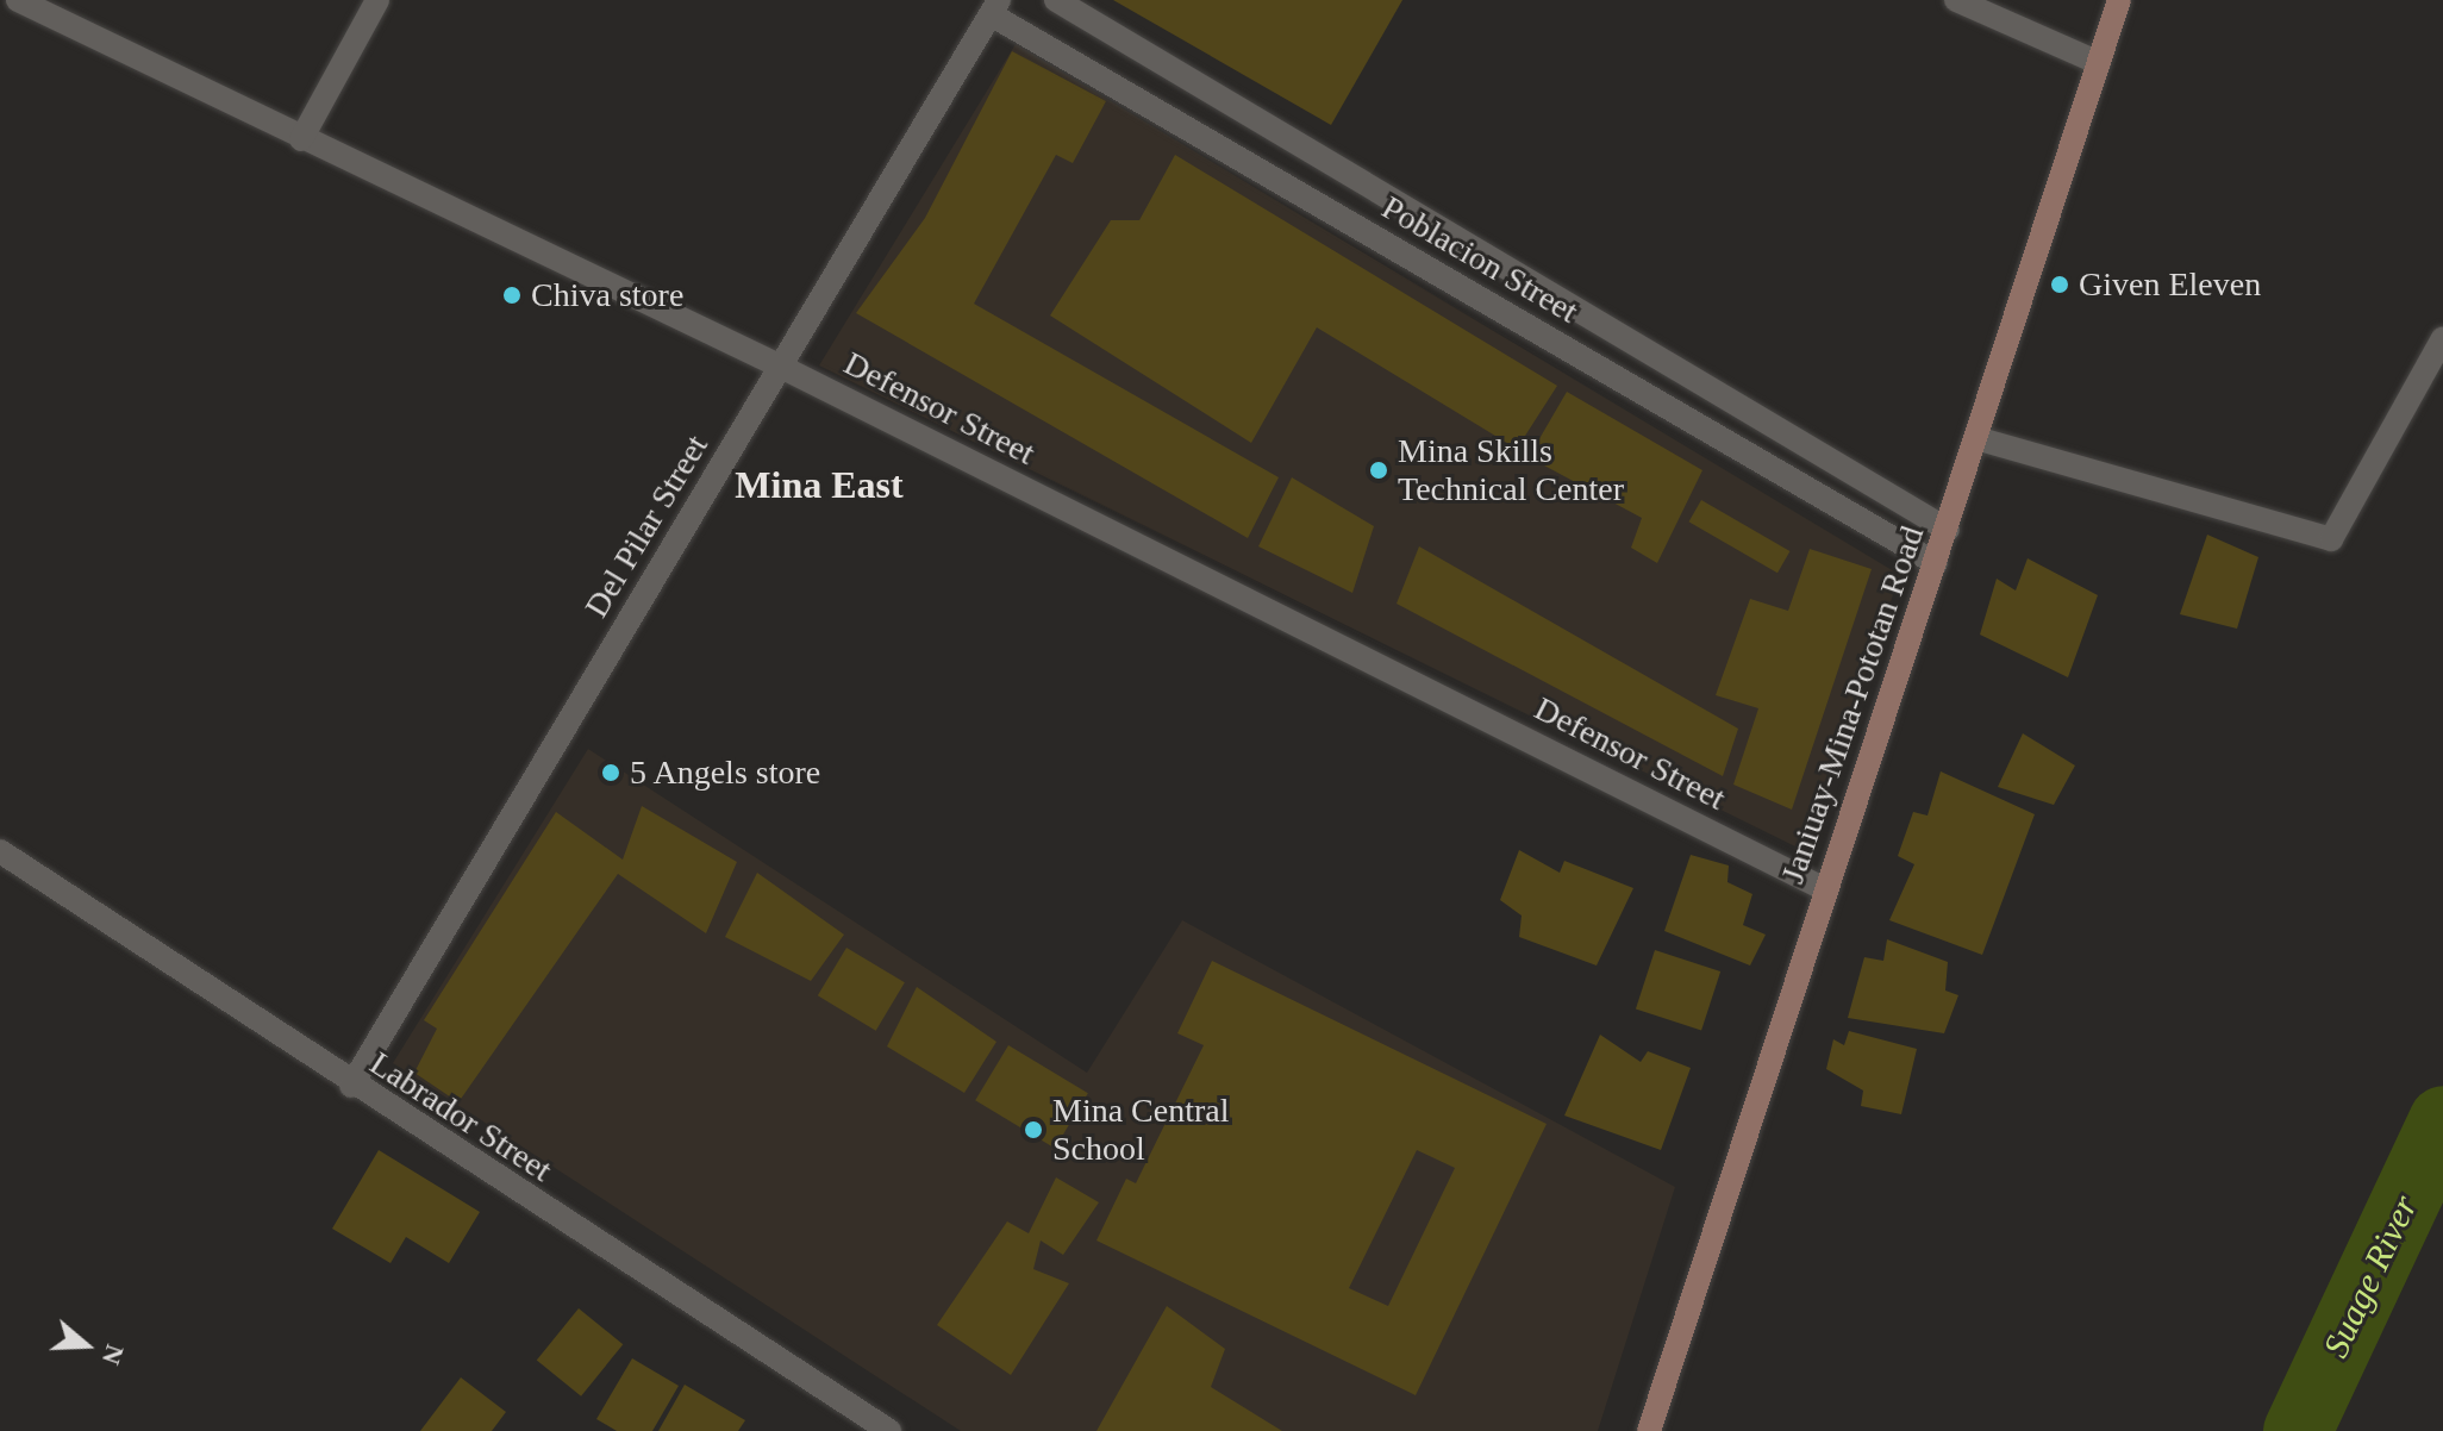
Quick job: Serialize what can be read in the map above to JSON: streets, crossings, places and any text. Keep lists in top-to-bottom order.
{
  "streets": {
    "main road": ["Janiuay-Mina-Pototan Road"],
    "street": [
      "Poblacion Street",
      "Defensor Street",
      "Del Pilar Street",
      "Labrador Street"
    ]
  },
  "crossings": [
    ["Poblacion Street", "Del Pilar Street"],
    ["Poblacion Street", "Janiuay-Mina-Pototan Road"],
    ["Defensor Street", "Del Pilar Street"],
    ["Defensor Street", "Janiuay-Mina-Pototan Road"],
    ["Del Pilar Street", "Labrador Street"]
  ],
  "districts": ["Mina East"],
  "water": ["Suage River"],
  "places": [
    "Given Eleven",
    "Chiva store",
    "Mina Skills Technical Center",
    "5 Angels store",
    "Mina Central School"
  ],
  "north": "right"
}
